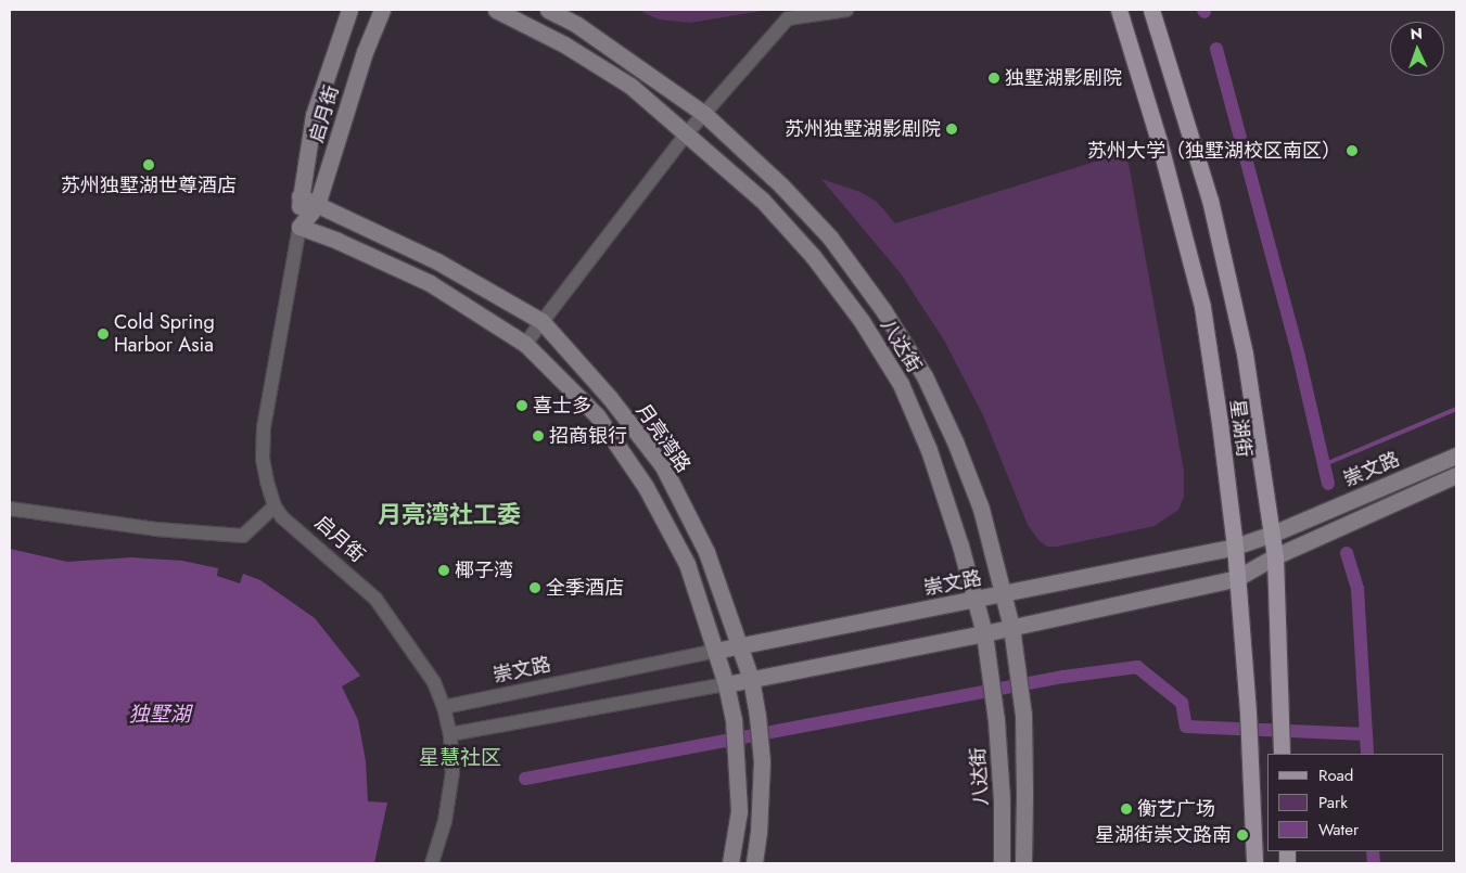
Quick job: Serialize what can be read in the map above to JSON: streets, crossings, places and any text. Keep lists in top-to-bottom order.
{
  "streets": {
    "main road": ["星湖街"],
    "street": [
      "启月街",
      "八达街",
      "月亮湾路",
      "崇文路"
    ]
  },
  "crossings": [
    ["启月街", "月亮湾路"],
    ["启月街", "崇文路"],
    ["八达街", "崇文路"],
    ["星湖街", "崇文路"],
    ["月亮湾路", "崇文路"]
  ],
  "districts": ["月亮湾社工委", "星慧社区"],
  "water": ["独墅湖"],
  "places": [
    "独墅湖影剧院",
    "苏州独墅湖影剧院",
    "苏州大学（独墅湖校区南区）",
    "苏州独墅湖世尊酒店",
    "Cold Spring Harbor Asia",
    "喜士多",
    "招商银行",
    "椰子湾",
    "全季酒店",
    "衡艺广场",
    "星湖街崇文路南"
  ],
  "legend": ["Road", "Park", "Water"],
  "north": "top"
}
